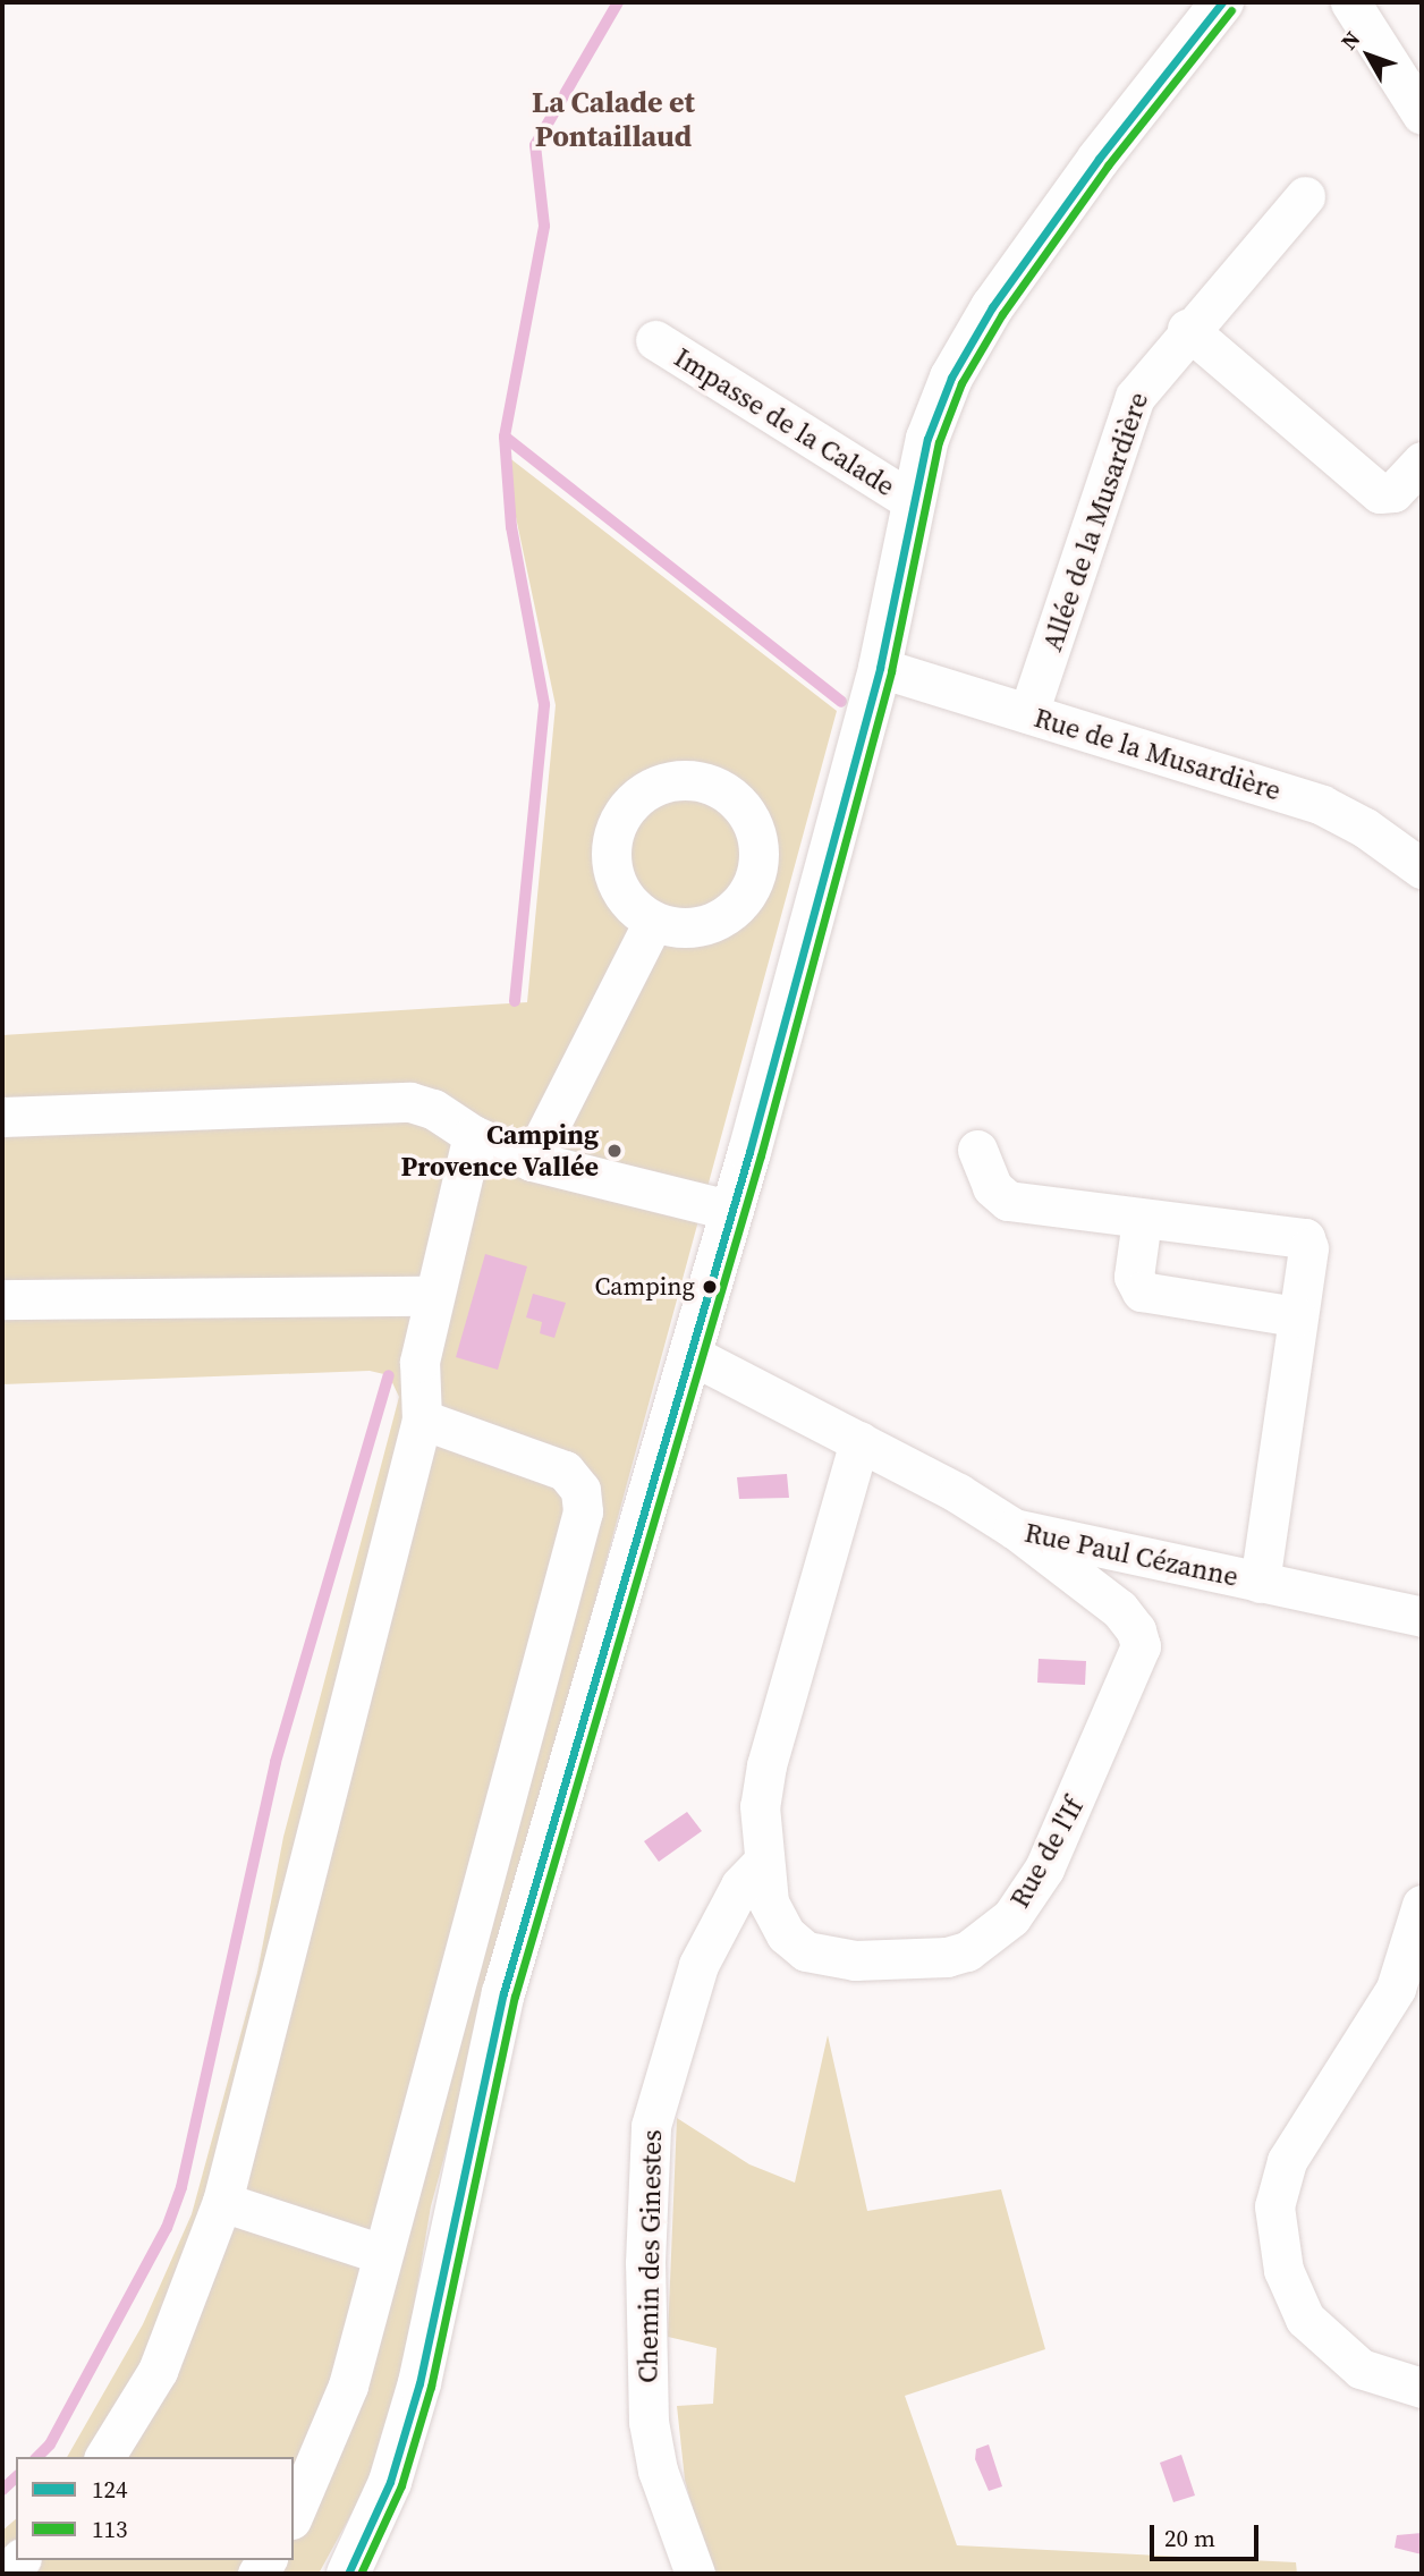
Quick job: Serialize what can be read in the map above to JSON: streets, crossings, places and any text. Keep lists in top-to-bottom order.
{
  "streets": {
    "street": [
      "Impasse de la Calade",
      "Allée de la Musardière",
      "Rue de la Musardière",
      "Rue Paul Cézanne",
      "Rue de l'If",
      "Chemin des Ginestes"
    ]
  },
  "crossings": [
    ["Allée de la Musardière", "Rue de la Musardière"],
    ["Rue Paul Cézanne", "Rue de l'If"],
    ["Rue de l'If", "Chemin des Ginestes"]
  ],
  "districts": ["La Calade et Pontaillaud"],
  "places": ["Camping Provence Vallée", "Camping"],
  "lines": ["transit line 124", "transit line 113"],
  "legend": ["124", "113"],
  "scale_bar": "20 m",
  "north": "top left"
}
